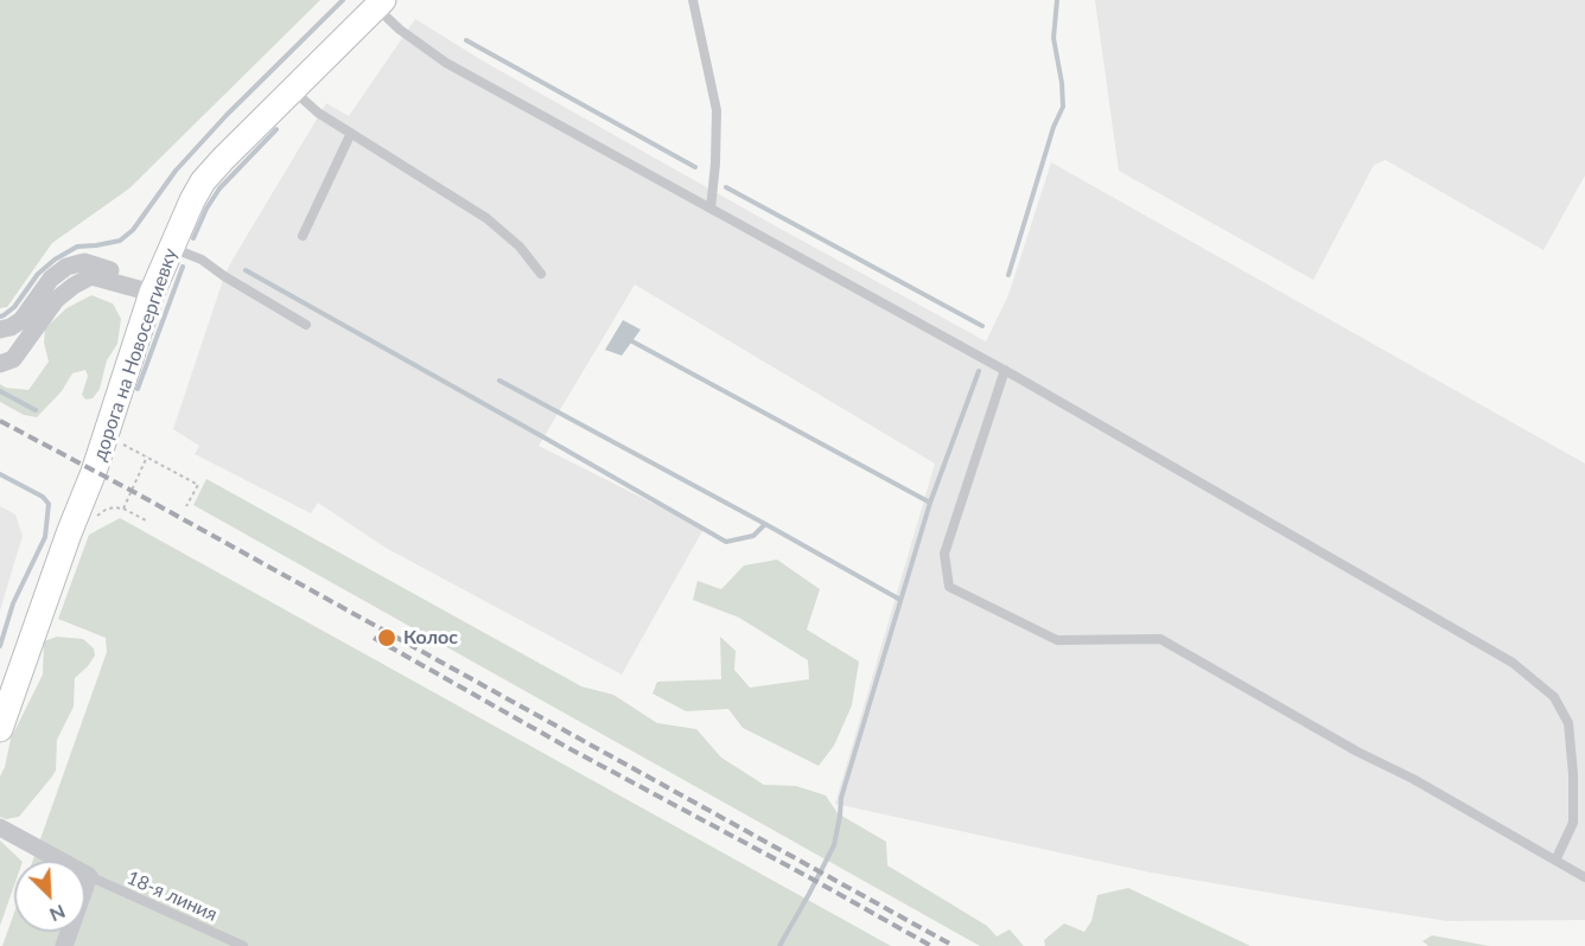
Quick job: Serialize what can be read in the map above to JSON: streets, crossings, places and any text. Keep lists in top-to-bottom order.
{
  "streets": {
    "street": ["дорога на Новосергиевку"],
    "lane": ["18-я линия"]
  },
  "places": ["Колос"],
  "north": "bottom right"
}
